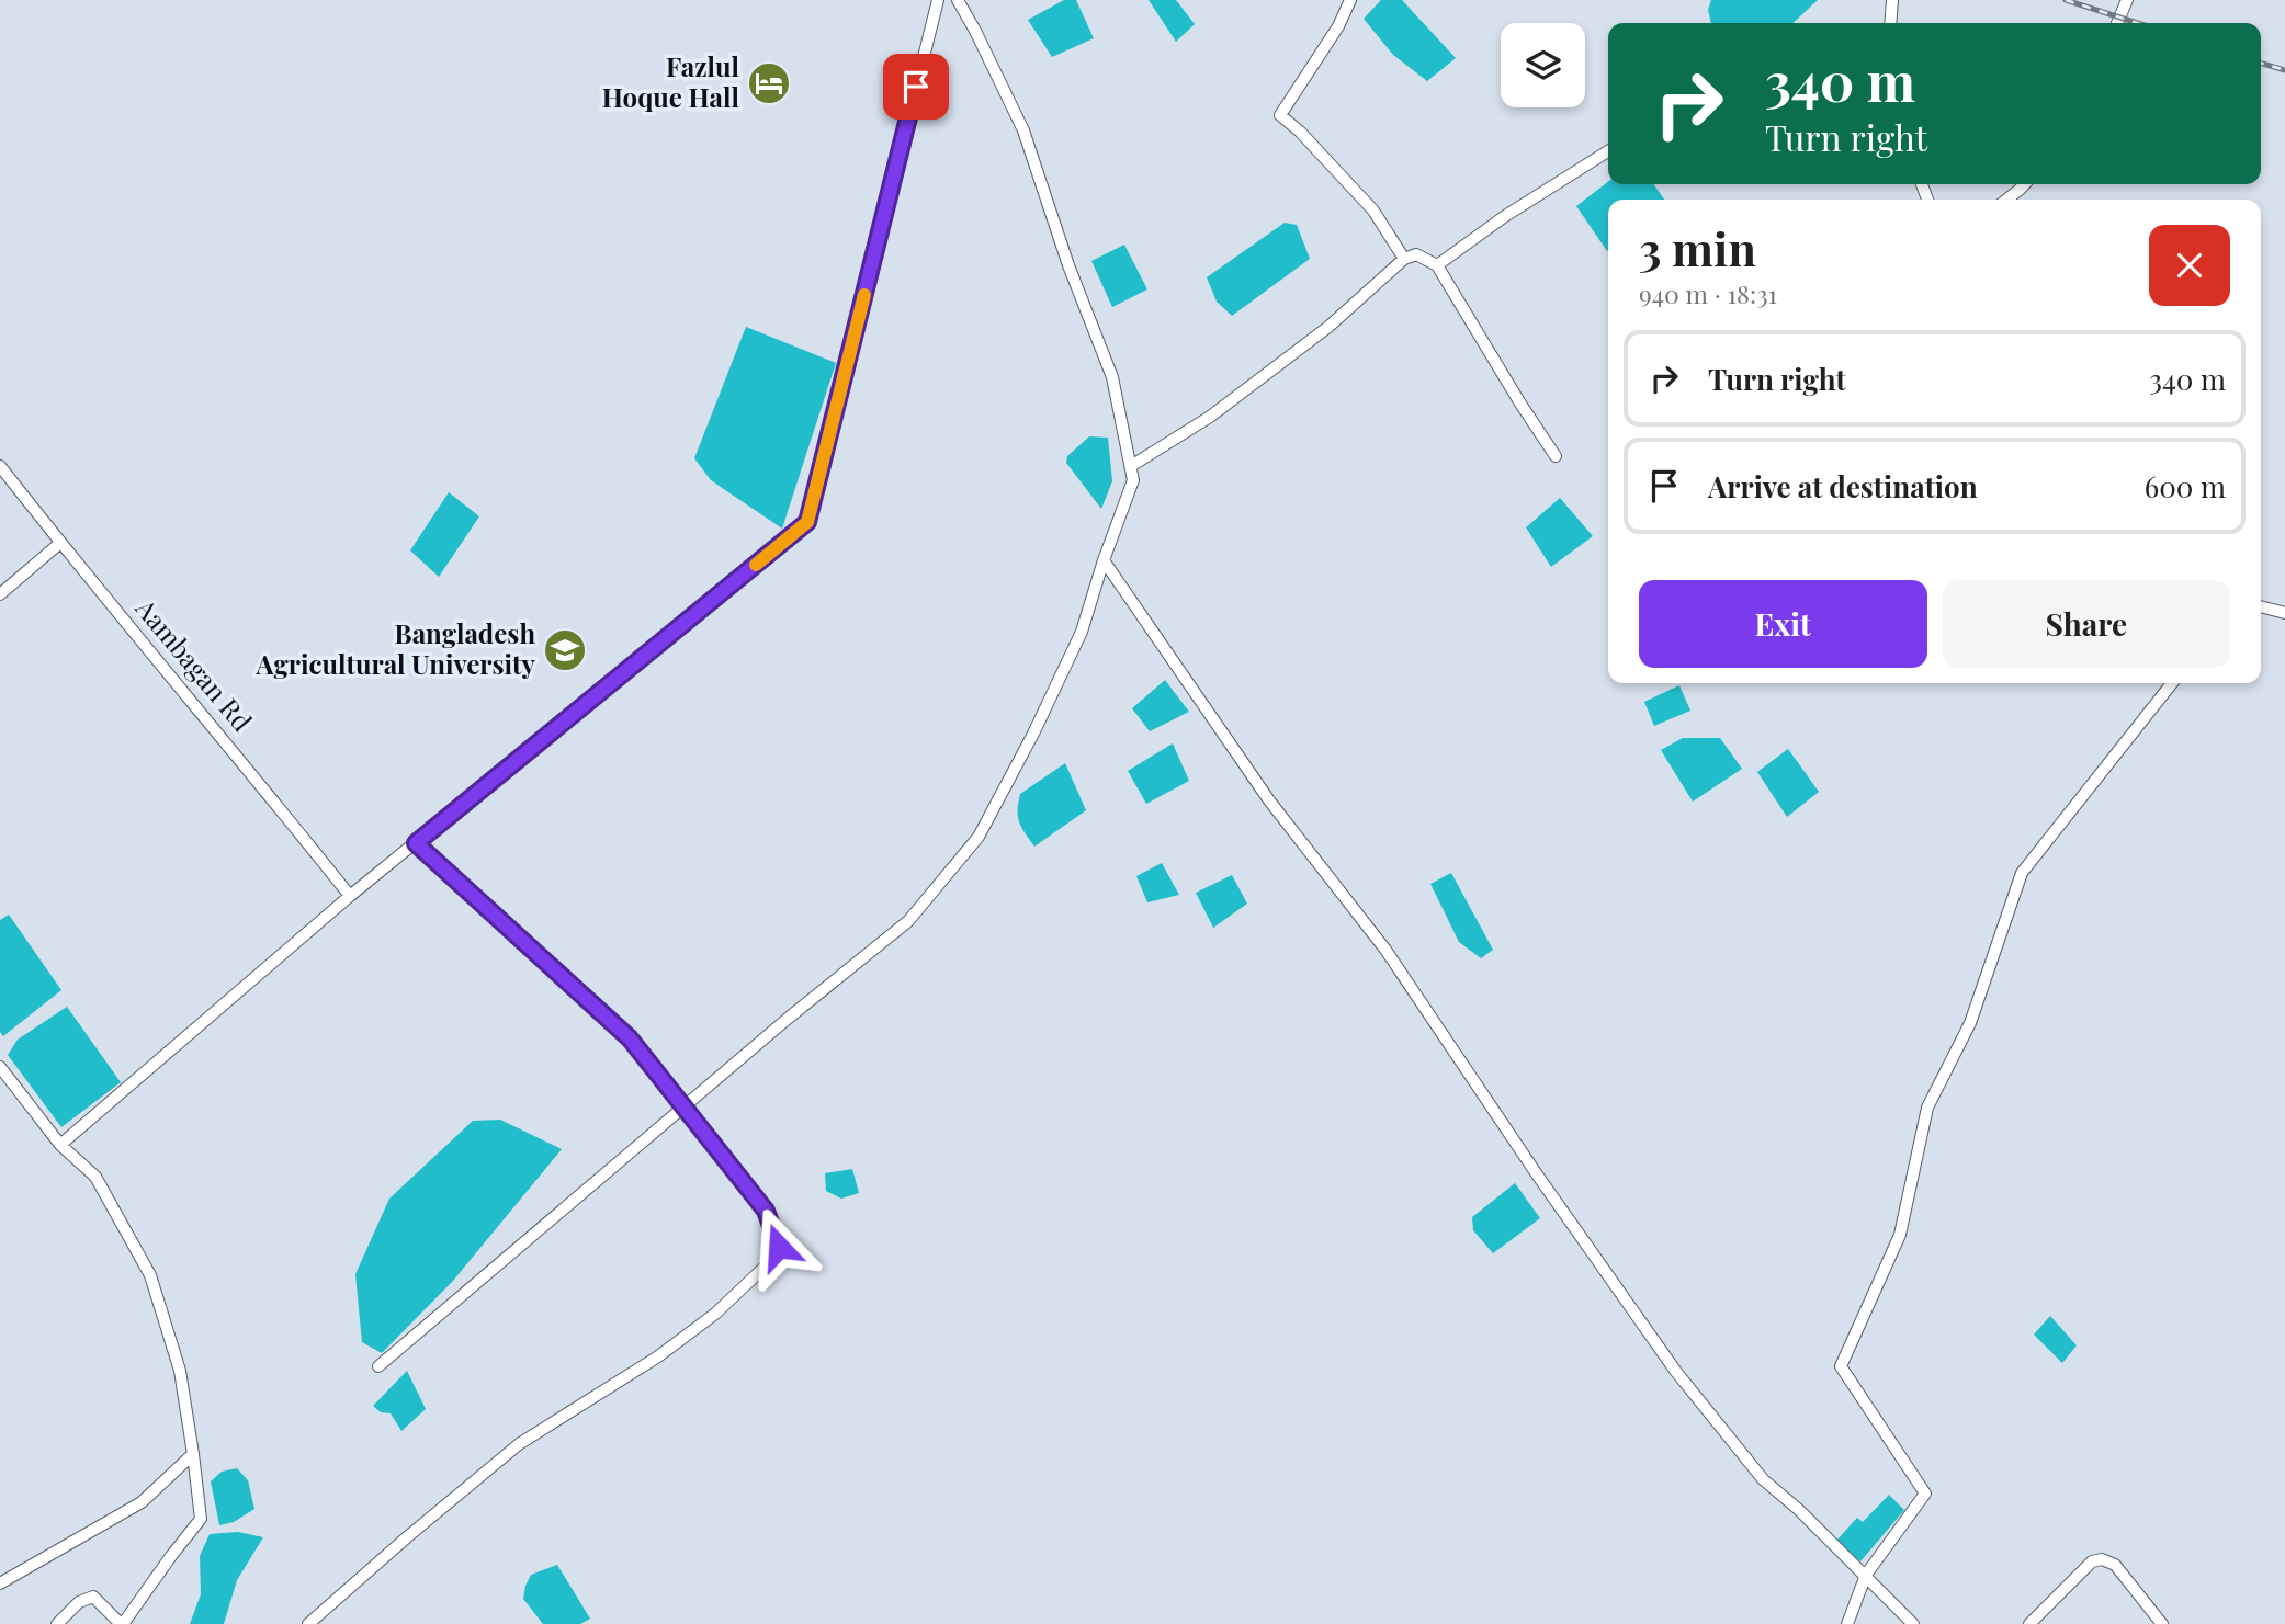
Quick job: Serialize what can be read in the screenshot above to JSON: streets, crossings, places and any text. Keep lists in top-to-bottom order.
{
  "streets": {
    "street": ["Aambagan Rd"]
  },
  "places": {
    "hotel": ["Fazlul Hoque Hall"],
    "school or university": ["Bangladesh Agricultural University"]
  },
  "page": {
    "turn": ["340 m", "Turn right"],
    "heading": ["3 min", "940 m · 18:31"],
    "list": [
      {
        "name": "Turn right",
        "value": "340 m"
      },
      {
        "name": "Arrive at destination",
        "value": "600 m"
      }
    ],
    "buttons": ["Exit", "Share"]
  }
}
